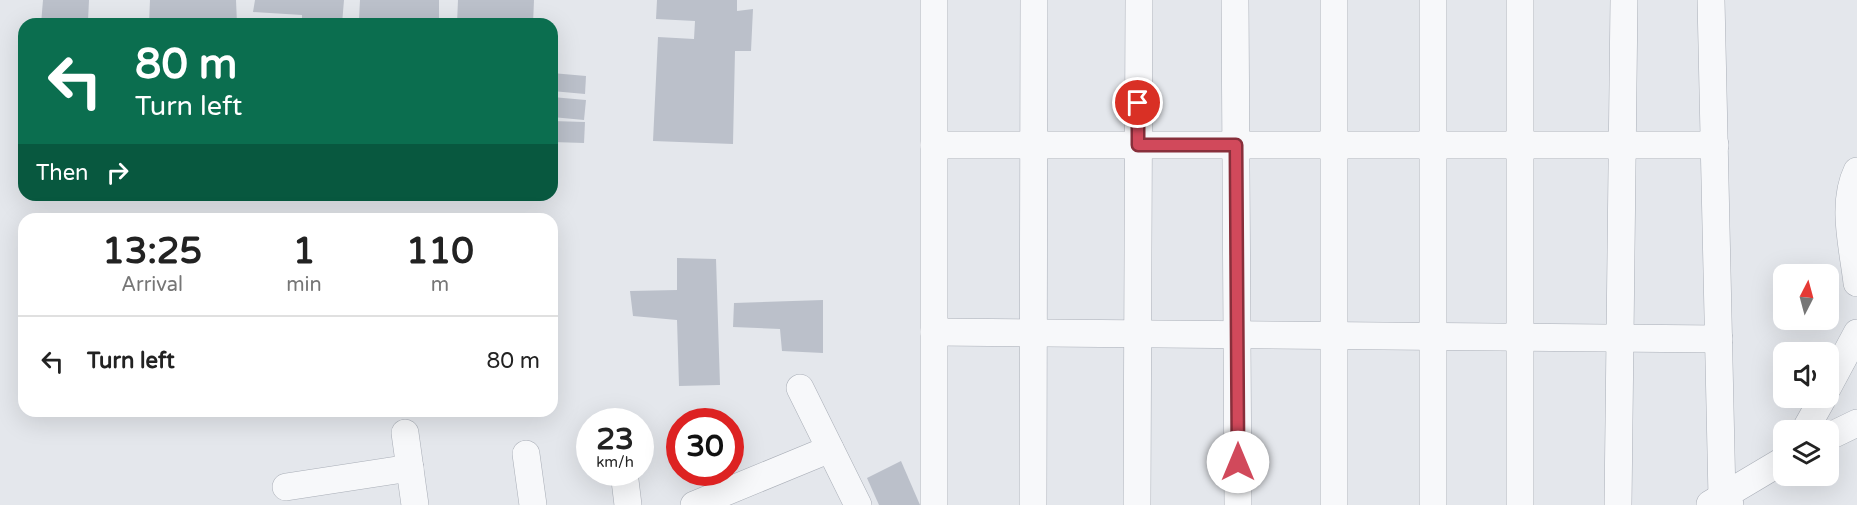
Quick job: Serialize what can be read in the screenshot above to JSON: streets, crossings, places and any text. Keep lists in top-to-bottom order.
{
  "north": "top",
  "page": {
    "turn": ["80 m", "Turn left"],
    "then": "Then",
    "eta": [
      "13:25",
      "Arrival",
      "1",
      "min",
      "110",
      "m"
    ],
    "list": [
      {
        "name": "Turn left",
        "value": "80 m"
      }
    ],
    "speed": "23 km/h",
    "limit": "30"
  }
}
